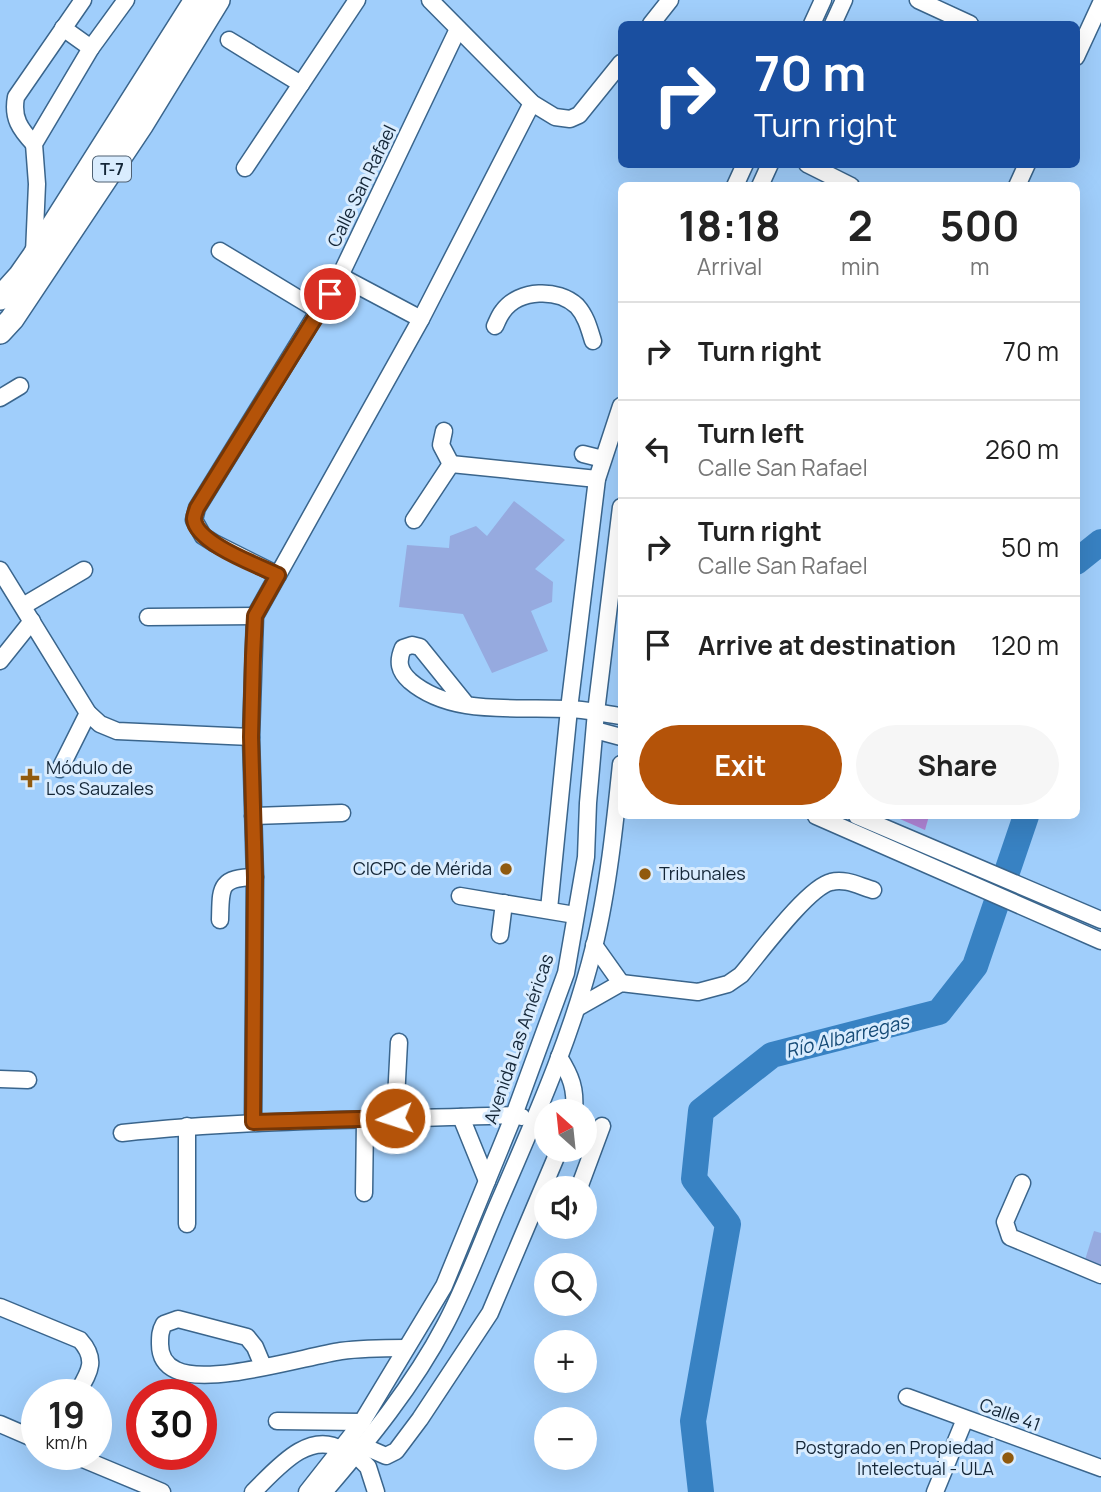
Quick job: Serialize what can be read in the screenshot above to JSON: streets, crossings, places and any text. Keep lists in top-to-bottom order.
{
  "streets": {
    "highway": ["T-7"],
    "street": ["Calle San Rafael", "Avenida Las Américas", "Calle 41"]
  },
  "water": ["Río Albarregas"],
  "places": {
    "health": ["Módulo de Los Sauzales"],
    "other": ["CICPC de Mérida", "Tribunales", "Postgrado en Propiedad Intelectual - ULA"]
  },
  "north": "top left",
  "page": {
    "turn": ["70 m", "Turn right"],
    "eta": [
      "18:18",
      "Arrival",
      "2",
      "min",
      "500",
      "m"
    ],
    "list": [
      {
        "name": "Turn right",
        "value": "70 m"
      },
      {
        "name": "Turn left",
        "note": "Calle San Rafael",
        "value": "260 m"
      },
      {
        "name": "Turn right",
        "note": "Calle San Rafael",
        "value": "50 m"
      },
      {
        "name": "Arrive at destination",
        "value": "120 m"
      }
    ],
    "buttons": ["Exit", "Share"],
    "map_buttons": ["+", "−"],
    "speed": "19 km/h",
    "limit": "30"
  }
}
